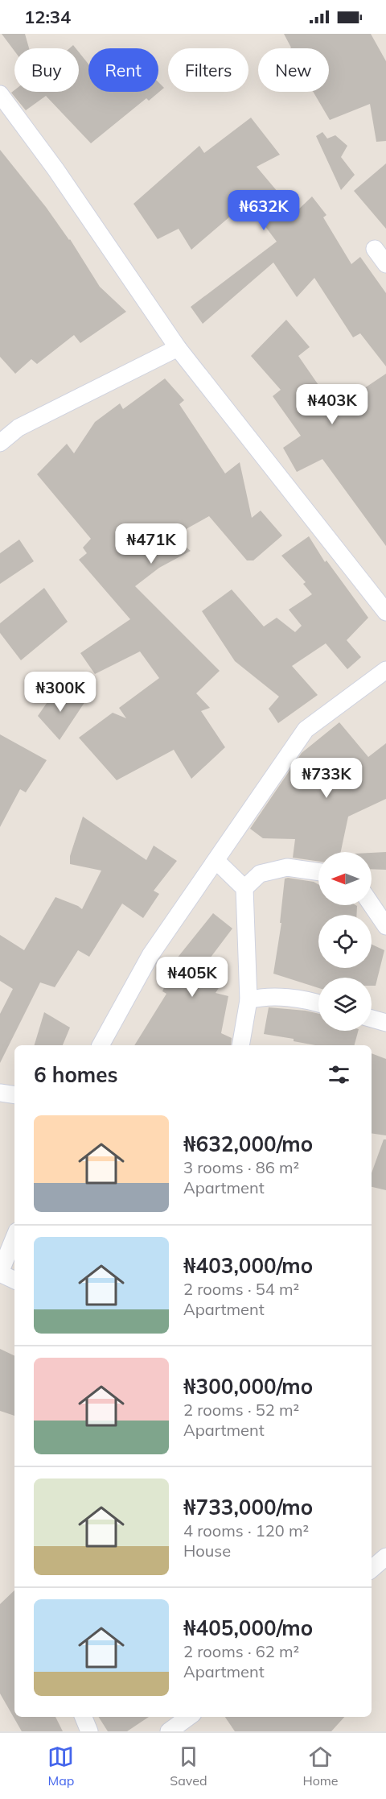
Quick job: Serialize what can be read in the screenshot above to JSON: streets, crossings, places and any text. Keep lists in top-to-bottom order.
{
  "north": "left",
  "page": {
    "status": "12:34",
    "chip": [
      "Buy",
      "Rent",
      "Filters",
      "New"
    ],
    "price": [
      "₦632K",
      "₦403K",
      "₦471K",
      "₦300K",
      "₦733K",
      "₦405K"
    ],
    "heading": "6 homes",
    "list": [
      {
        "name": "₦632,000/mo",
        "note": "3 rooms · 86 m² · Apartment"
      },
      {
        "name": "₦403,000/mo",
        "note": "2 rooms · 54 m² · Apartment"
      },
      {
        "name": "₦300,000/mo",
        "note": "2 rooms · 52 m² · Apartment"
      },
      {
        "name": "₦733,000/mo",
        "note": "4 rooms · 120 m² · House"
      },
      {
        "name": "₦405,000/mo",
        "note": "2 rooms · 62 m² · Apartment"
      }
    ],
    "tabs": ["Map", "Saved", "Home"]
  }
}
